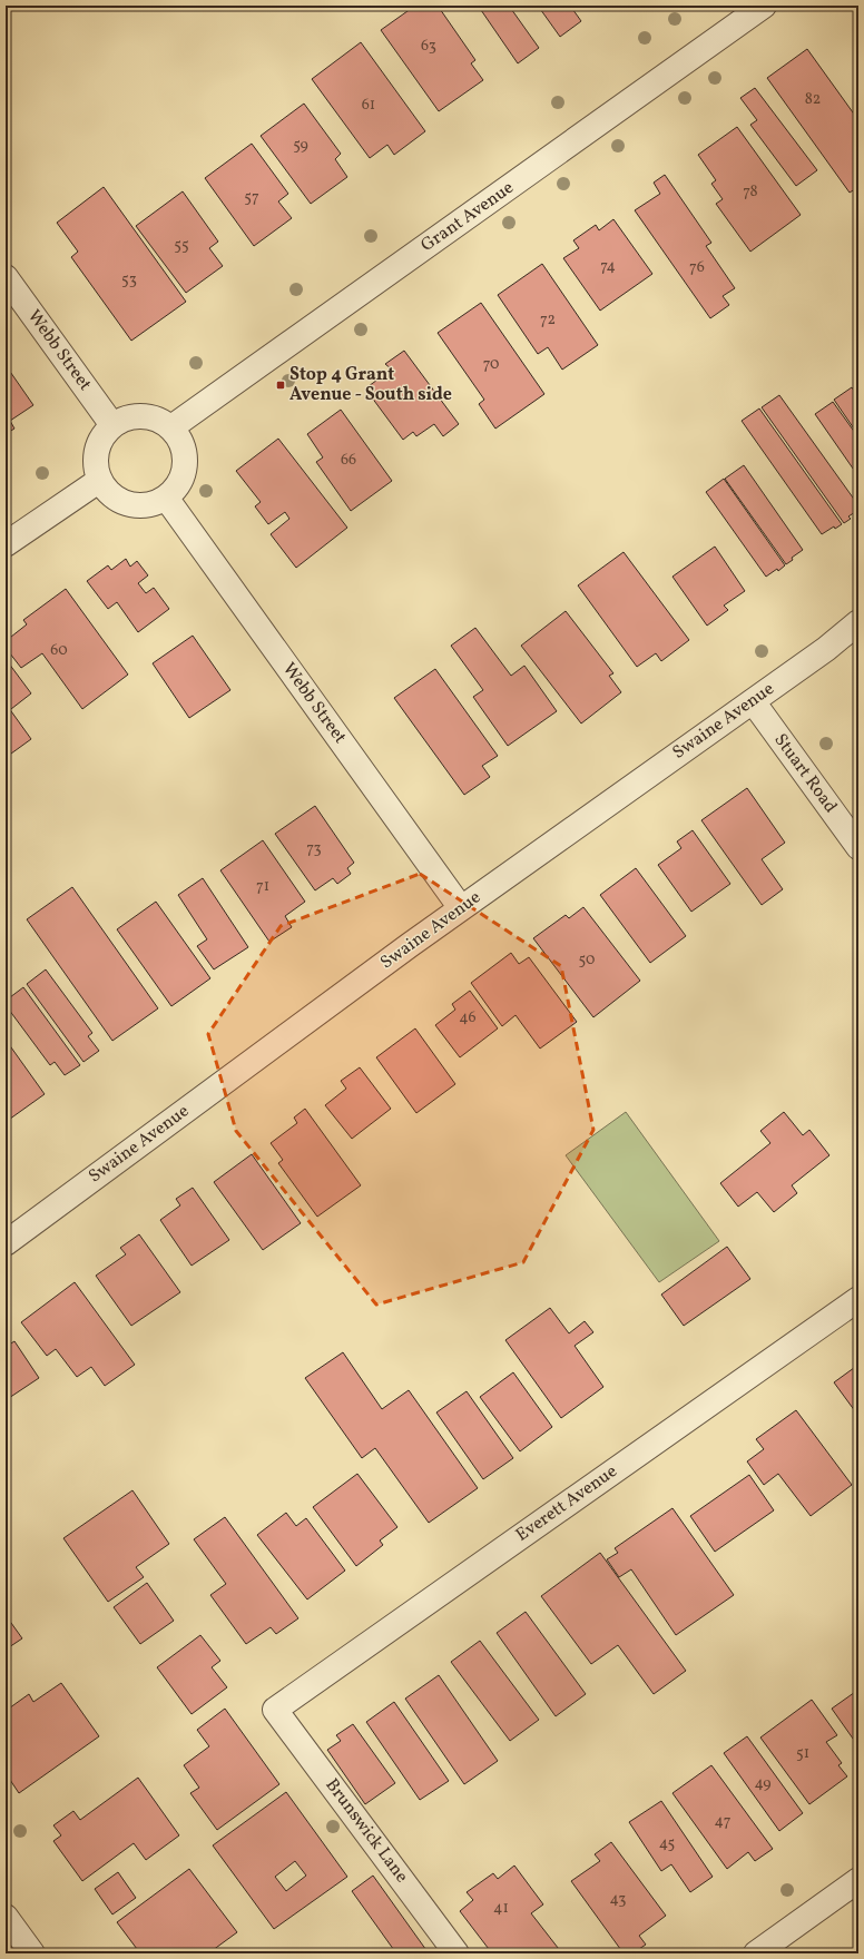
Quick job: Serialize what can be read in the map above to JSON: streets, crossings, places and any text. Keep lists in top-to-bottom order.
{
  "streets": {
    "street": [
      "Grant Avenue",
      "Webb Street",
      "Swaine Avenue",
      "Stuart Road",
      "Everett Avenue",
      "Brunswick Lane"
    ]
  },
  "crossings": [
    ["Grant Avenue", "Webb Street"],
    ["Webb Street", "Swaine Avenue"],
    ["Swaine Avenue", "Stuart Road"],
    ["Everett Avenue", "Brunswick Lane"]
  ],
  "places": {
    "transit": ["Stop 4 Grant Avenue - South side"]
  },
  "house_numbers": [
    "63",
    "82",
    "61",
    "59",
    "78",
    "57",
    "55",
    "74",
    "76",
    "53",
    "72",
    "70",
    "66",
    "60",
    "73",
    "71",
    "50",
    "46",
    "51",
    "49",
    "47",
    "45",
    "43",
    "41"
  ]
}
